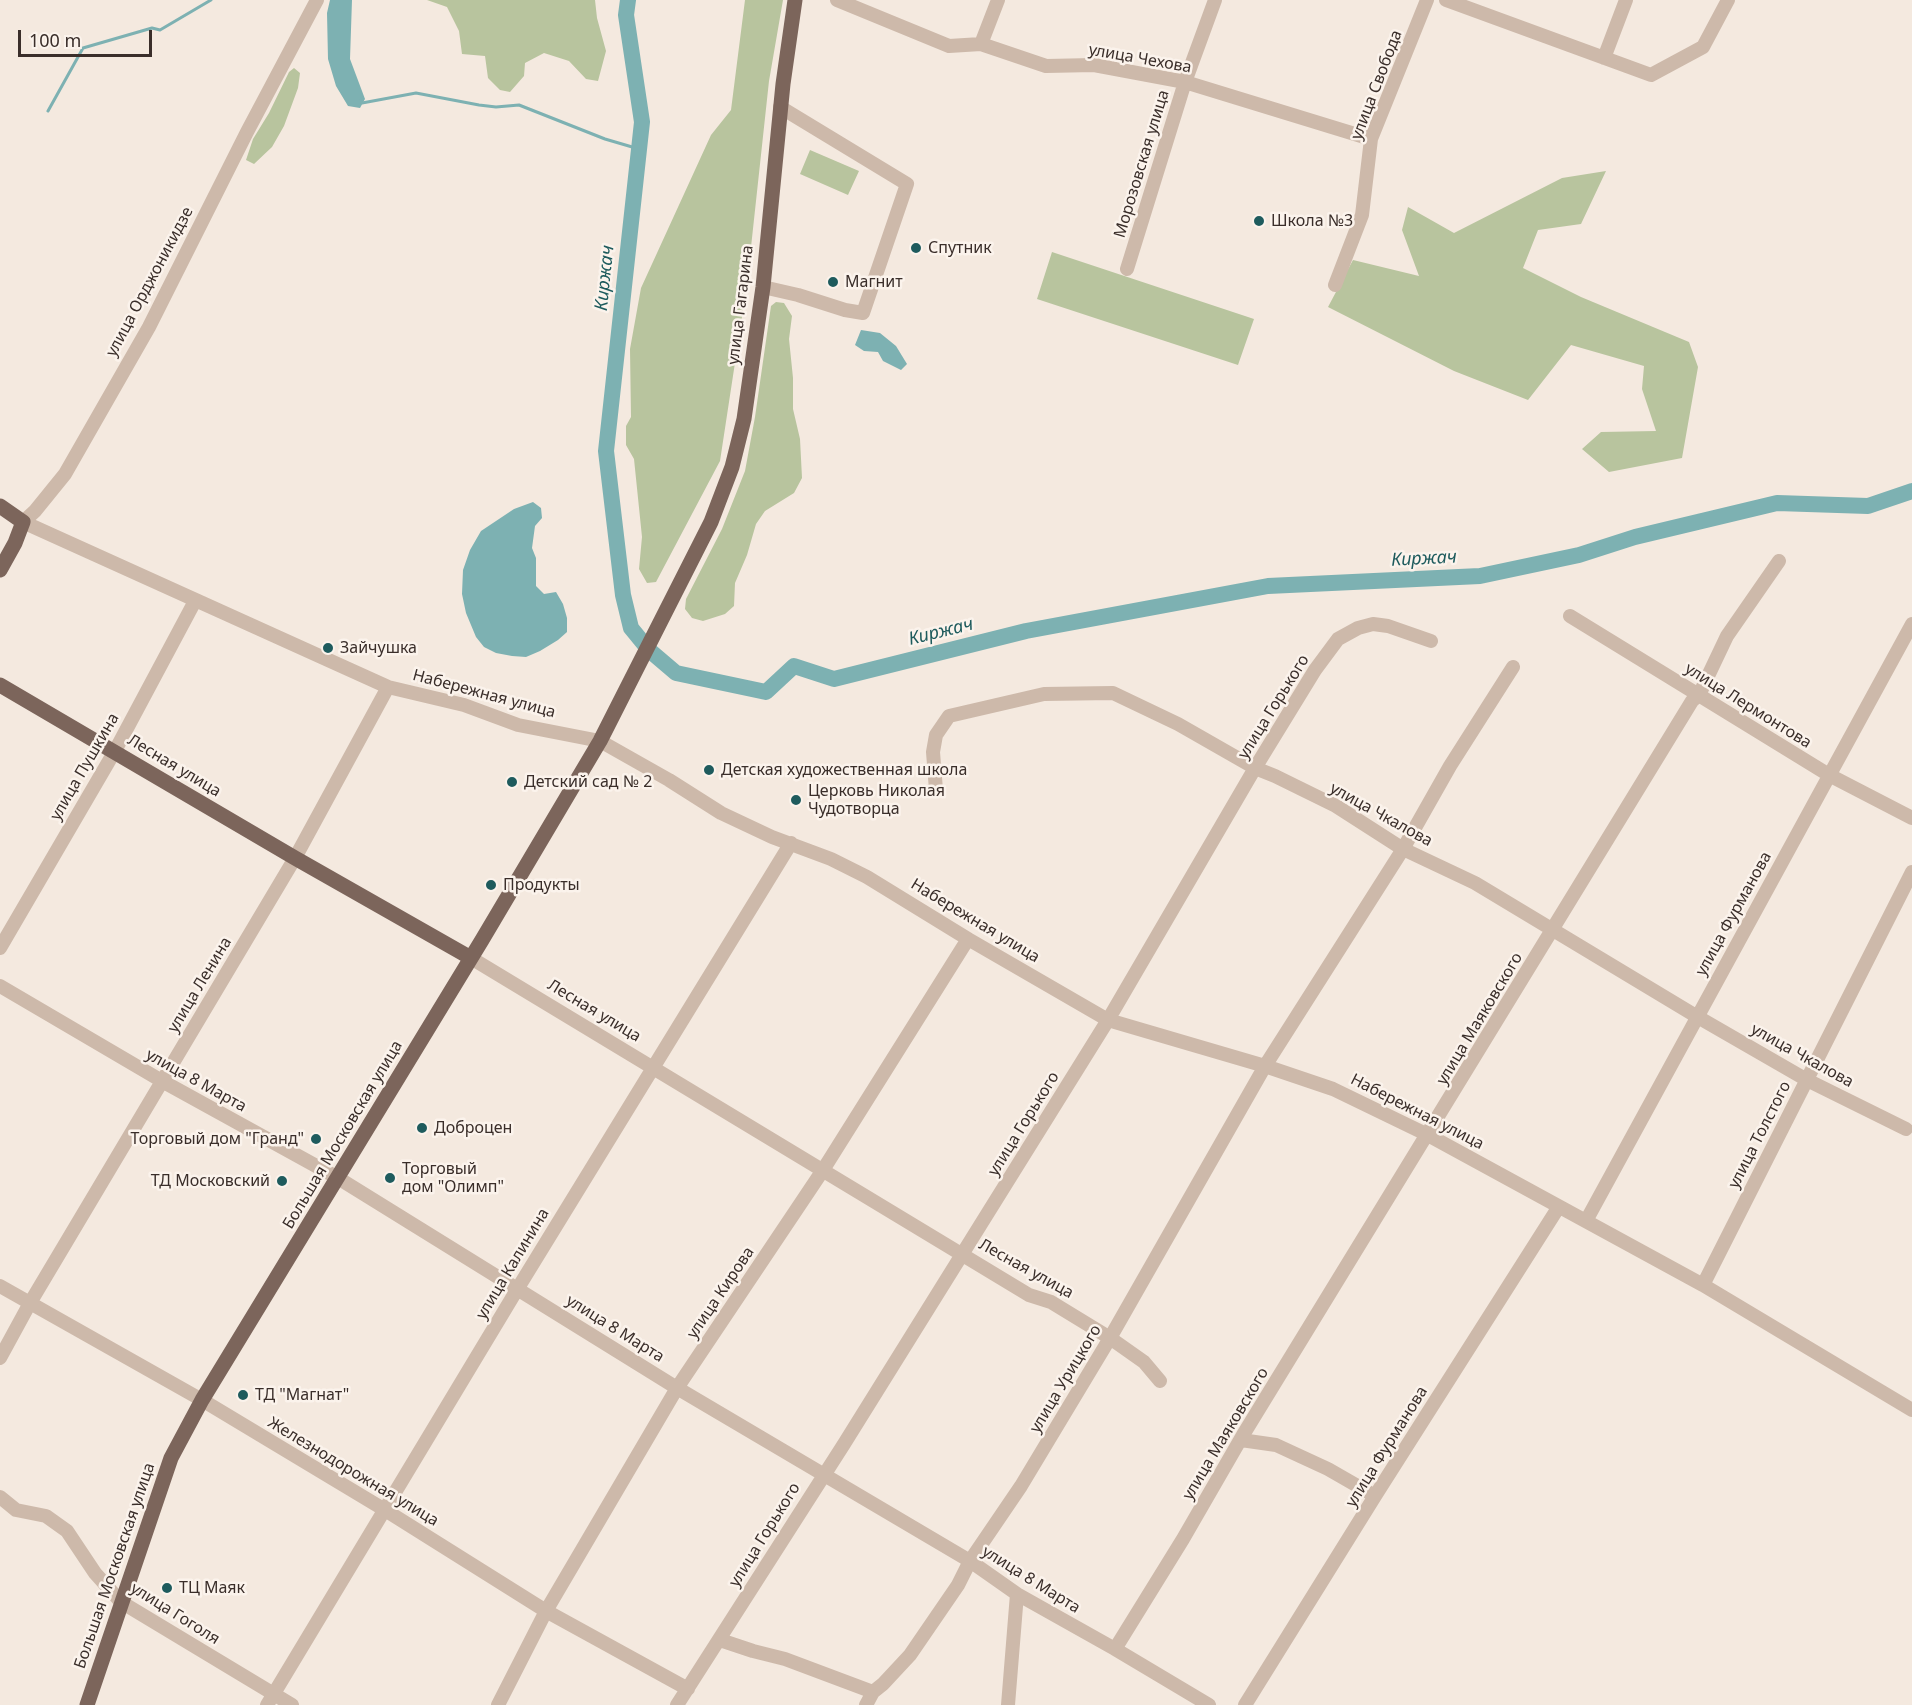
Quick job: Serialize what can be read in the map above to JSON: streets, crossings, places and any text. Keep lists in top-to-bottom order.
{
  "streets": {
    "main road": [
      "улица Орджоникидзе",
      "улица Гагарина",
      "Набережная улица",
      "Лесная улица",
      "Большая Московская улица"
    ],
    "street": [
      "улица Чехова",
      "улица Свобода",
      "Морозовская улица",
      "улица Лермонтова",
      "улица Горького",
      "улица Пушкина",
      "улица Чкалова",
      "улица Фурманова",
      "улица Ленина",
      "улица Маяковского",
      "улица 8 Марта",
      "улица Толстого",
      "улица Калинина",
      "улица Кирова",
      "улица Урицкого",
      "Железнодорожная улица",
      "улица Гоголя"
    ]
  },
  "crossings": [
    ["улица Чехова", "улица Свобода"],
    ["улица Чехова", "Морозовская улица"],
    ["улица Орджоникидзе", "Набережная улица"],
    ["улица Гагарина", "Большая Московская улица"],
    ["Набережная улица", "улица Горького"],
    ["Набережная улица", "улица Пушкина"],
    ["Набережная улица", "улица Фурманова"],
    ["Набережная улица", "улица Ленина"],
    ["Набережная улица", "улица Маяковского"],
    ["Набережная улица", "Большая Московская улица"],
    ["Набережная улица", "улица Толстого"],
    ["Набережная улица", "улица Калинина"],
    ["Набережная улица", "улица Кирова"],
    ["Набережная улица", "улица Урицкого"],
    ["улица Лермонтова", "улица Фурманова"],
    ["улица Лермонтова", "улица Маяковского"],
    ["улица Горького", "Лесная улица"],
    ["улица Горького", "улица Чкалова"],
    ["улица Горького", "улица 8 Марта"],
    ["улица Горького", "Железнодорожная улица"],
    ["Лесная улица", "улица Пушкина"],
    ["Лесная улица", "улица Ленина"],
    ["Лесная улица", "Большая Московская улица"],
    ["Лесная улица", "улица Калинина"],
    ["Лесная улица", "улица Кирова"],
    ["Лесная улица", "улица Урицкого"],
    ["улица Чкалова", "улица Фурманова"],
    ["улица Чкалова", "улица Маяковского"],
    ["улица Чкалова", "улица Толстого"],
    ["улица Чкалова", "улица Урицкого"],
    ["улица Ленина", "улица 8 Марта"],
    ["улица Ленина", "Железнодорожная улица"],
    ["улица Маяковского", "улица 8 Марта"],
    ["улица 8 Марта", "Большая Московская улица"],
    ["улица 8 Марта", "улица Калинина"],
    ["улица 8 Марта", "улица Кирова"],
    ["улица 8 Марта", "улица Урицкого"],
    ["Большая Московская улица", "Железнодорожная улица"],
    ["Большая Московская улица", "улица Гоголя"],
    ["улица Калинина", "Железнодорожная улица"],
    ["улица Калинина", "улица Гоголя"],
    ["улица Кирова", "Железнодорожная улица"]
  ],
  "water": ["Киржач"],
  "places": [
    "Школа №3",
    "Спутник",
    "Магнит",
    "Зайчушка",
    "Детская художественная школа",
    "Детский сад № 2",
    "Церковь Николая Чудотворца",
    "Продукты",
    "Доброцен",
    "Торговый дом \"Гранд\"",
    "Торговый дом \"Олимп\"",
    "ТД Московский",
    "ТД \"Магнат\"",
    "ТЦ Маяк"
  ],
  "scale_bar": "100 m"
}
